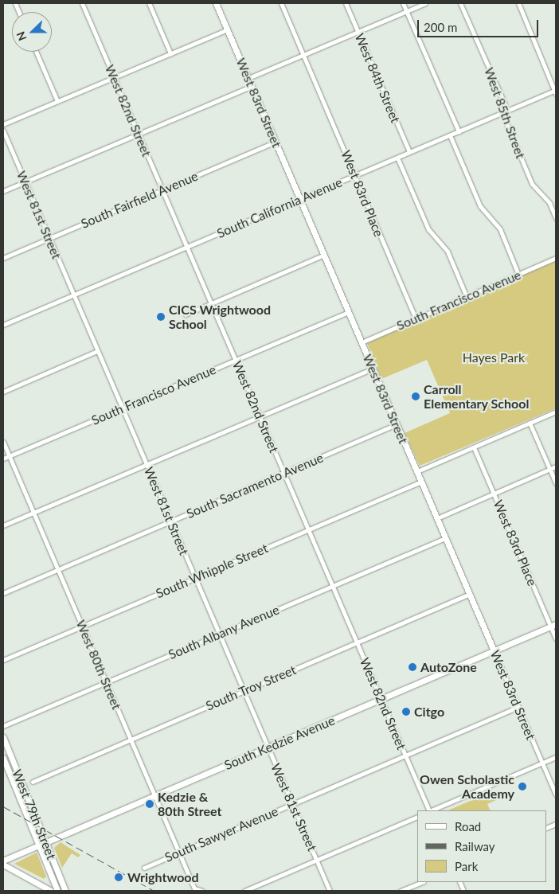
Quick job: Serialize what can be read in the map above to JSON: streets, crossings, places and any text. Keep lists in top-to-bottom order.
{
  "streets": {
    "main road": ["West 83rd Street", "South Kedzie Avenue", "West 79th Street"],
    "street": [
      "West 84th Street",
      "West 82nd Street",
      "West 85th Street",
      "West 83rd Place",
      "South Fairfield Avenue",
      "South California Avenue",
      "West 81st Street",
      "South Francisco Avenue",
      "South Sacramento Avenue",
      "South Whipple Street",
      "South Albany Avenue",
      "West 80th Street",
      "South Troy Street",
      "South Sawyer Avenue"
    ]
  },
  "crossings": [
    ["West 84th Street", "South California Avenue"],
    ["West 83rd Street", "South Fairfield Avenue"],
    ["West 83rd Street", "South California Avenue"],
    ["West 83rd Street", "South Francisco Avenue"],
    ["West 83rd Street", "South Sacramento Avenue"],
    ["West 83rd Street", "South Whipple Street"],
    ["West 83rd Street", "South Albany Avenue"],
    ["West 83rd Street", "South Troy Street"],
    ["West 83rd Street", "South Kedzie Avenue"],
    ["West 83rd Street", "South Sawyer Avenue"],
    ["West 82nd Street", "South Fairfield Avenue"],
    ["West 82nd Street", "South California Avenue"],
    ["West 82nd Street", "South Francisco Avenue"],
    ["West 82nd Street", "South Sacramento Avenue"],
    ["West 82nd Street", "South Whipple Street"],
    ["West 82nd Street", "South Albany Avenue"],
    ["West 82nd Street", "South Troy Street"],
    ["West 82nd Street", "South Kedzie Avenue"],
    ["West 82nd Street", "South Sawyer Avenue"],
    ["West 85th Street", "South California Avenue"],
    ["West 83rd Place", "South California Avenue"],
    ["West 83rd Place", "South Francisco Avenue"],
    ["West 83rd Place", "South Kedzie Avenue"],
    ["South Fairfield Avenue", "West 81st Street"],
    ["South California Avenue", "West 81st Street"],
    ["West 81st Street", "South Francisco Avenue"],
    ["West 81st Street", "South Sacramento Avenue"],
    ["West 81st Street", "South Whipple Street"],
    ["West 81st Street", "South Albany Avenue"],
    ["West 81st Street", "South Troy Street"],
    ["West 81st Street", "South Kedzie Avenue"],
    ["West 81st Street", "South Sawyer Avenue"],
    ["South Francisco Avenue", "West 80th Street"],
    ["South Sacramento Avenue", "West 80th Street"],
    ["South Whipple Street", "West 80th Street"],
    ["South Albany Avenue", "West 80th Street"],
    ["West 80th Street", "South Troy Street"],
    ["West 80th Street", "South Kedzie Avenue"],
    ["West 80th Street", "South Sawyer Avenue"],
    ["South Kedzie Avenue", "West 79th Street"]
  ],
  "parks": ["Hayes Park"],
  "places": [
    "CICS Wrightwood School",
    "Carroll Elementary School",
    "AutoZone",
    "Citgo",
    "Owen Scholastic Academy",
    "Kedzie & 80th Street",
    "Wrightwood"
  ],
  "legend": ["Road", "Railway", "Park"],
  "scale_bar": "200 m",
  "north": "left"
}
